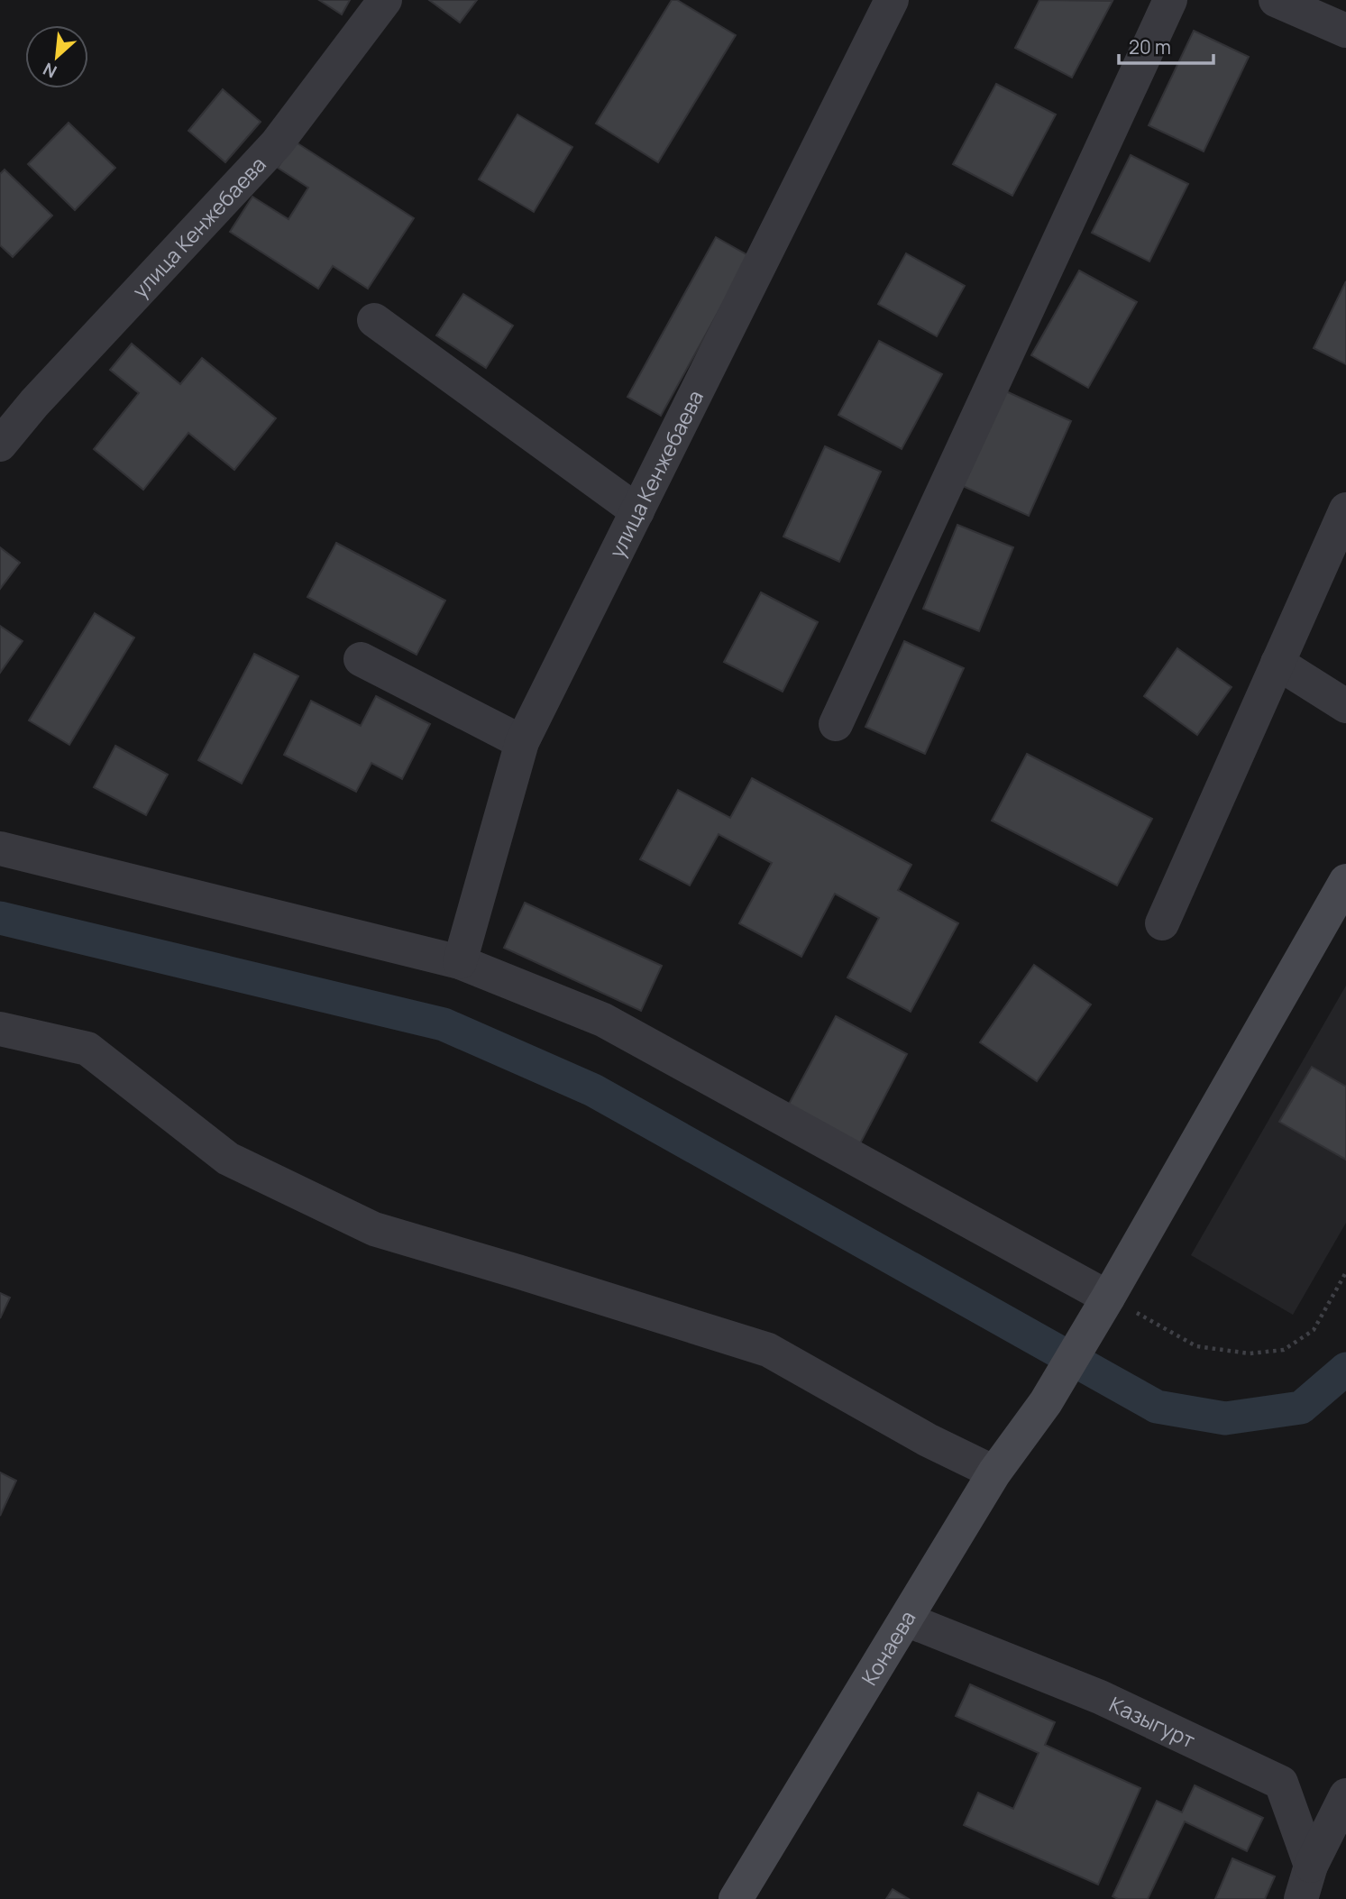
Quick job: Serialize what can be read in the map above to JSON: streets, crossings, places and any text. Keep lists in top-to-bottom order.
{
  "streets": {
    "main road": ["Конаева"],
    "street": ["улица Кенжебаева", "Казыгурт"]
  },
  "crossings": [
    ["Конаева", "Казыгурт"]
  ],
  "scale_bar": "20 m",
  "north": "bottom left"
}
